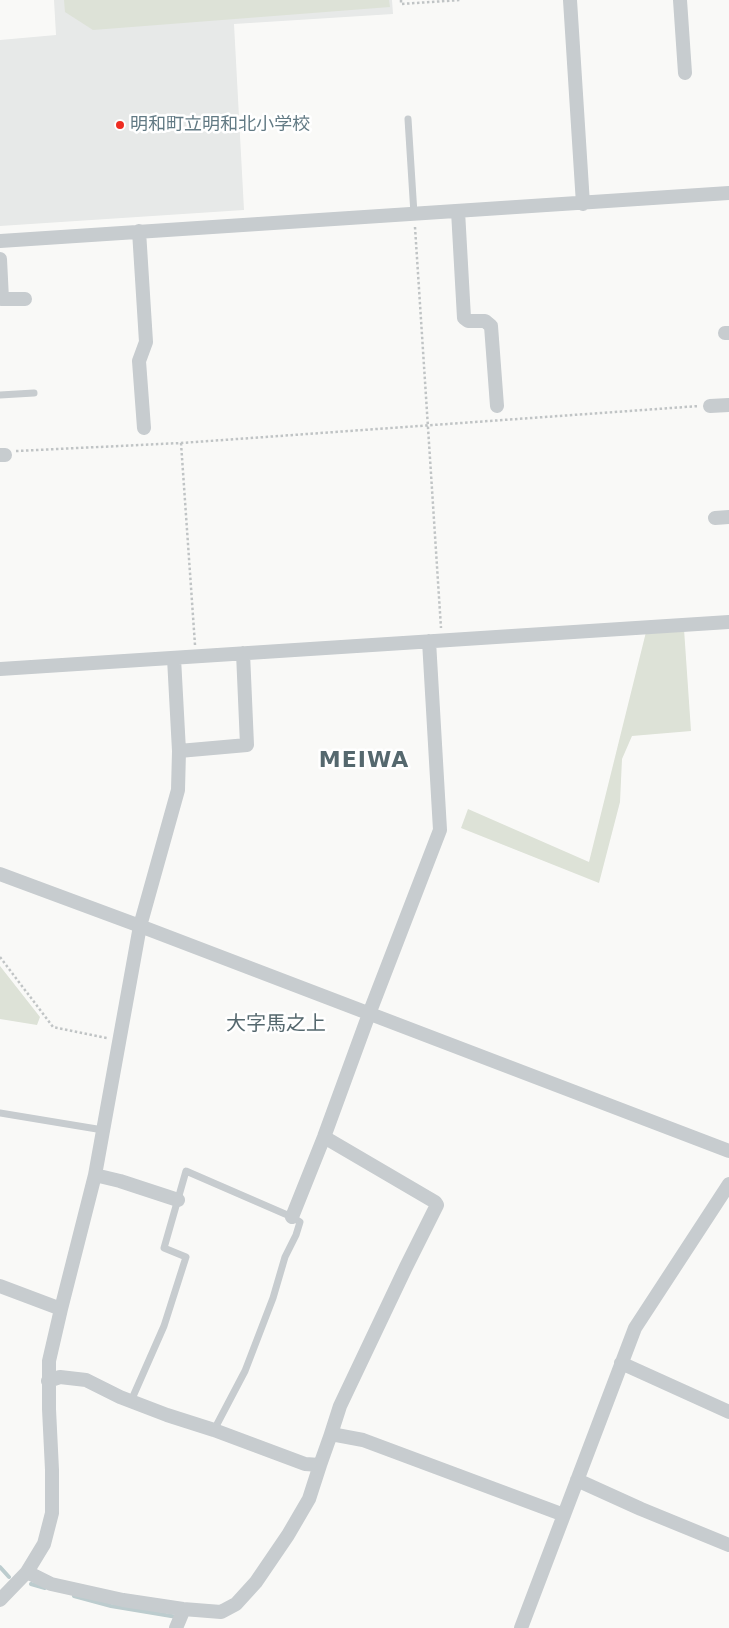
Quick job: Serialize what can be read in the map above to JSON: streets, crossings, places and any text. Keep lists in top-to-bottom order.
{
  "districts": ["MEIWA", "大字馬之上"],
  "places": ["明和町立明和北小学校"]
}
